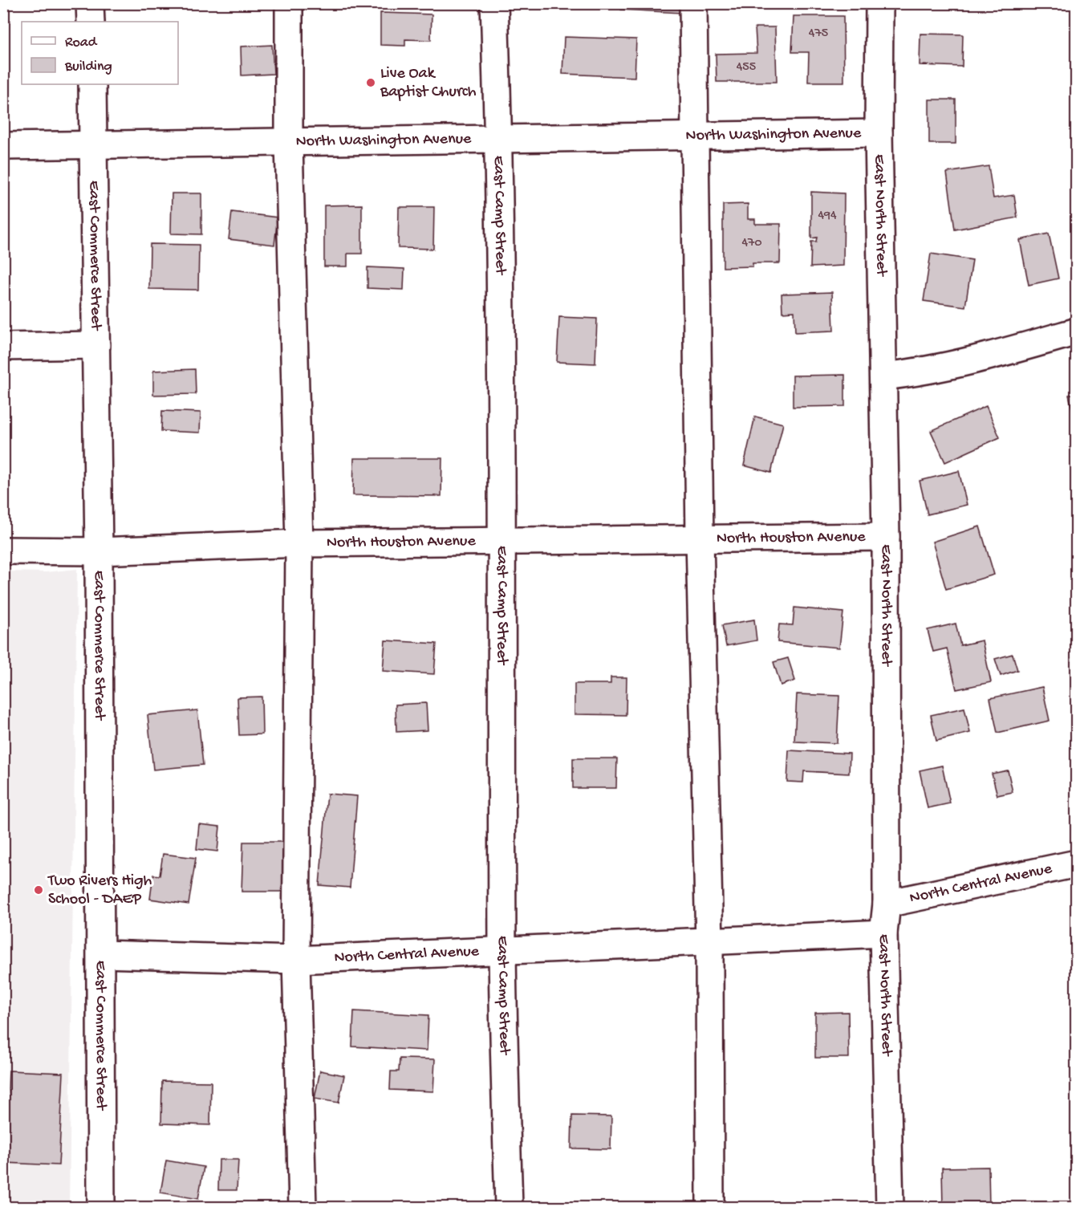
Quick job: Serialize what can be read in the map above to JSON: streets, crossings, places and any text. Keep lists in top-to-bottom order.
{
  "streets": {
    "street": [
      "North Washington Avenue",
      "East Camp Street",
      "East North Street",
      "East Commerce Street",
      "North Houston Avenue",
      "North Central Avenue"
    ]
  },
  "crossings": [
    ["North Washington Avenue", "East Camp Street"],
    ["North Washington Avenue", "East North Street"],
    ["North Washington Avenue", "East Commerce Street"],
    ["East Camp Street", "North Houston Avenue"],
    ["East Camp Street", "North Central Avenue"],
    ["East North Street", "North Houston Avenue"],
    ["East North Street", "North Central Avenue"],
    ["East Commerce Street", "North Houston Avenue"],
    ["East Commerce Street", "North Central Avenue"]
  ],
  "places": ["Live Oak Baptist Church", "Two Rivers High School - DAEP"],
  "house_numbers": [
    "475",
    "455",
    "494",
    "470"
  ],
  "legend": ["Road", "Building"]
}
